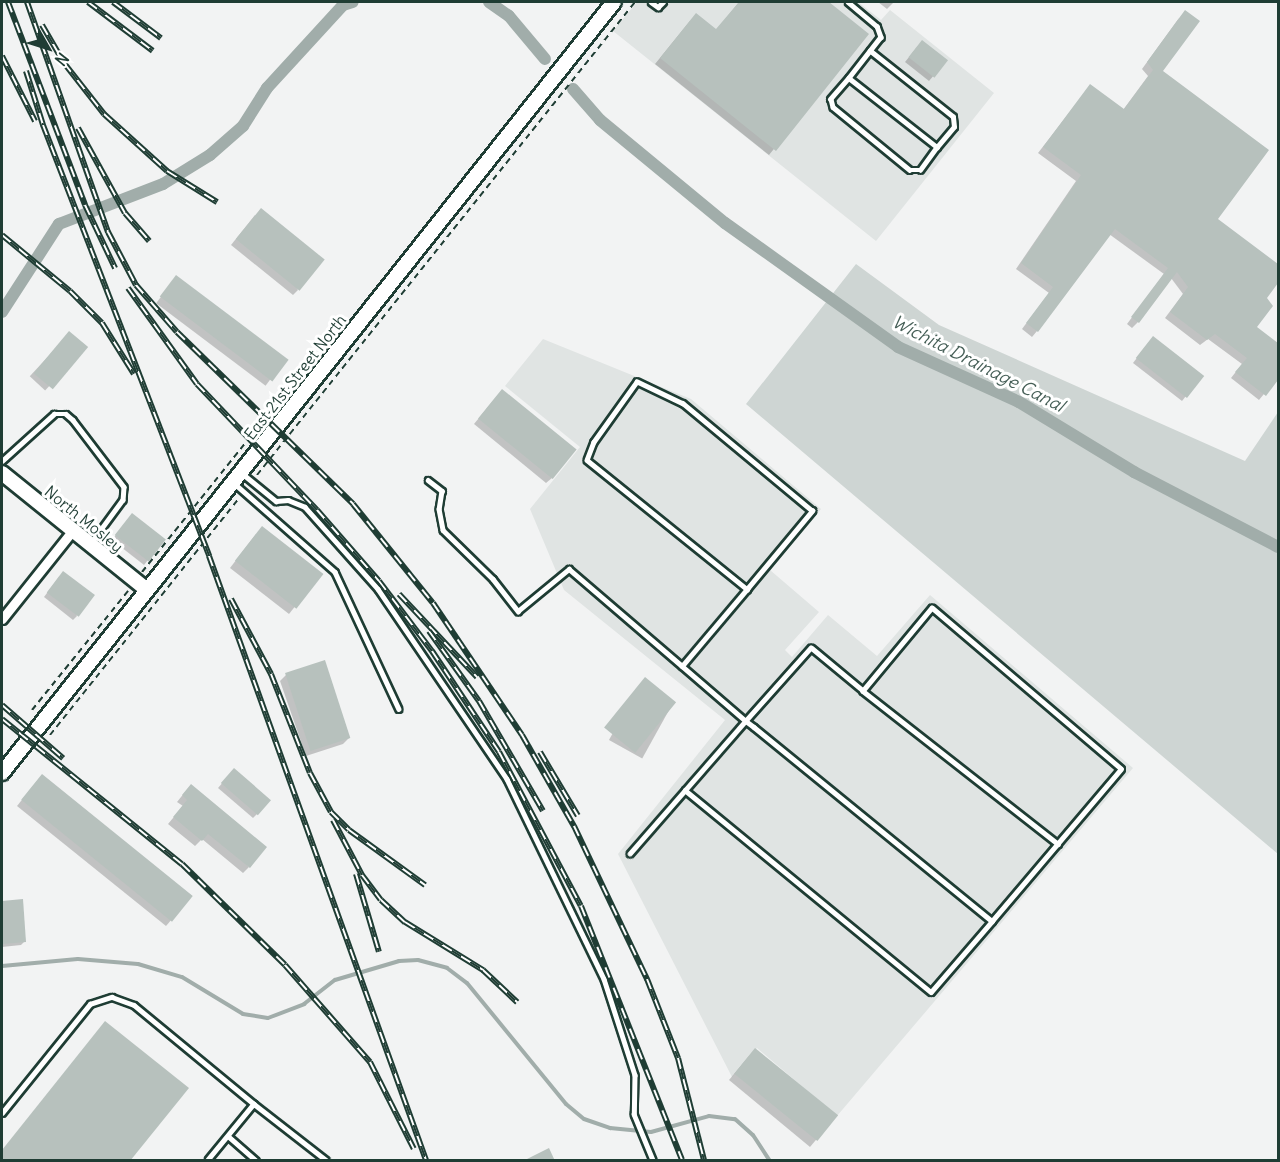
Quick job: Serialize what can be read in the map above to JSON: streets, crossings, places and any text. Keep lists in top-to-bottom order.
{
  "streets": {
    "main road": ["East 21st Street North", "North Mosley"]
  },
  "crossings": [
    ["East 21st Street North", "North Mosley"]
  ],
  "water": ["Wichita Drainage Canal"],
  "north": "bottom right"
}
